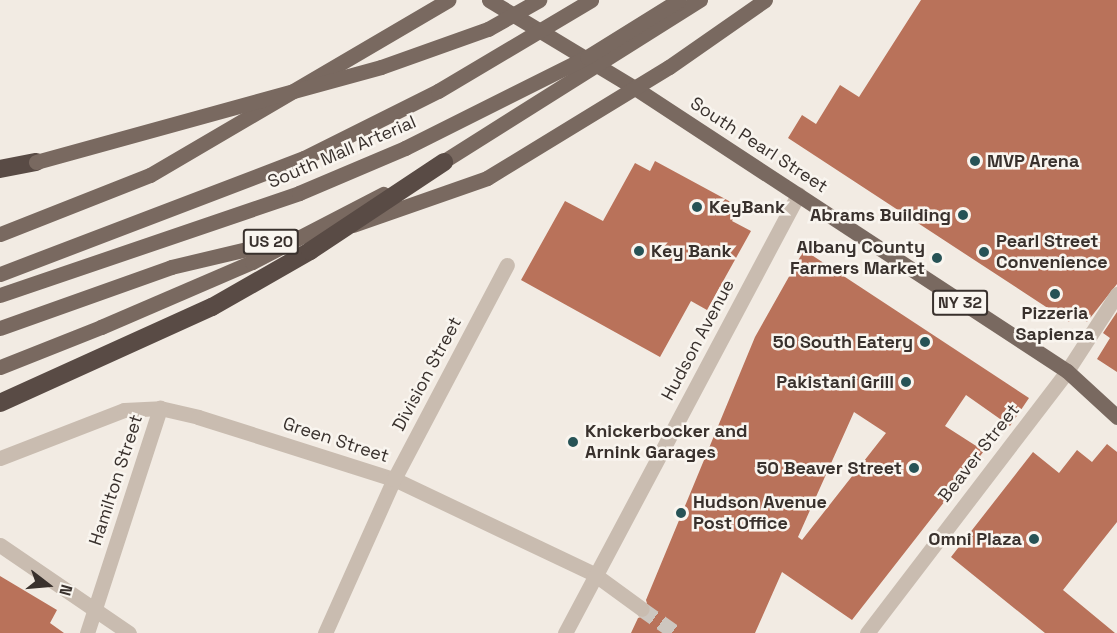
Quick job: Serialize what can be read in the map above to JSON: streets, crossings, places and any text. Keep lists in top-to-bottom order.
{
  "streets": {
    "main road": [
      "South Pearl Street",
      "South Mall Arterial",
      "US 20",
      "NY 32"
    ],
    "street": [
      "Hudson Avenue",
      "Division Street",
      "Green Street",
      "Beaver Street",
      "Hamilton Street"
    ]
  },
  "crossings": [
    ["South Pearl Street", "US 20"],
    ["South Pearl Street", "Hudson Avenue"],
    ["South Pearl Street", "Beaver Street"],
    ["Hudson Avenue", "Green Street"],
    ["Division Street", "Green Street"],
    ["Green Street", "Hamilton Street"]
  ],
  "places": [
    "MVP Arena",
    "KeyBank",
    "Abrams Building",
    "Key Bank",
    "Pearl Street Convenience",
    "Albany County Farmers Market",
    "Pizzeria Sapienza",
    "50 South Eatery",
    "Pakistani Grill",
    "Knickerbocker and Arnink Garages",
    "50 Beaver Street",
    "Hudson Avenue Post Office",
    "Omni Plaza"
  ],
  "north": "right"
}
